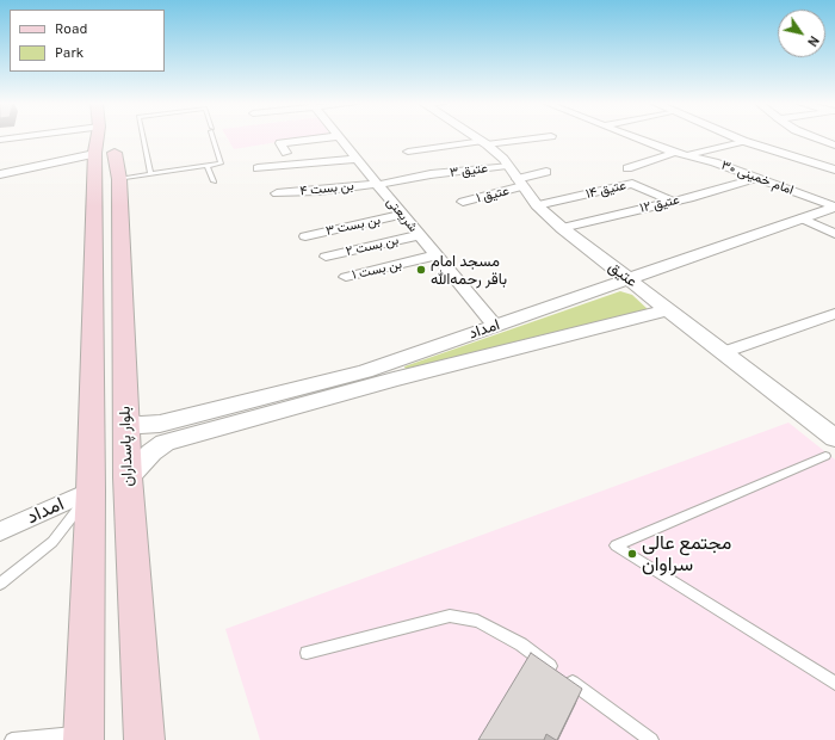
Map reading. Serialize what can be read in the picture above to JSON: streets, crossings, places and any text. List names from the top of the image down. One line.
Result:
{"streets":{"main road":["بلوار پاسداران"],"street":["عتیق ۳","امام خمینی ۳۰","بن بست ۴","عتیق ۱۴","عتیق ۱","عتیق ۱۲","شریعتی","بن بست ۳","بن بست ۲","بن بست ۱","عتیق","امداد"]},"crossings":[["عتیق ۳","بن بست ۴"],["عتیق ۳","شریعتی"],["عتیق ۳","عتیق"],["امام خمینی ۳۰","عتیق ۱۲"],["امام خمینی ۳۰","امداد"],["بن بست ۴","شریعتی"],["عتیق ۱۴","عتیق ۱۲"],["عتیق ۱۴","عتیق"],["عتیق ۱","عتیق"],["عتیق ۱۲","عتیق"],["شریعتی","بن بست ۳"],["شریعتی","بن بست ۲"],["شریعتی","بن بست ۱"],["شریعتی","امداد"],["عتیق","امداد"],["امداد","بلوار پاسداران"]],"places":["مسجد امام باقر رحمه‌الله","مجتمع عالی سراوان"],"legend":["Road","Park"],"north":"bottom right"}
